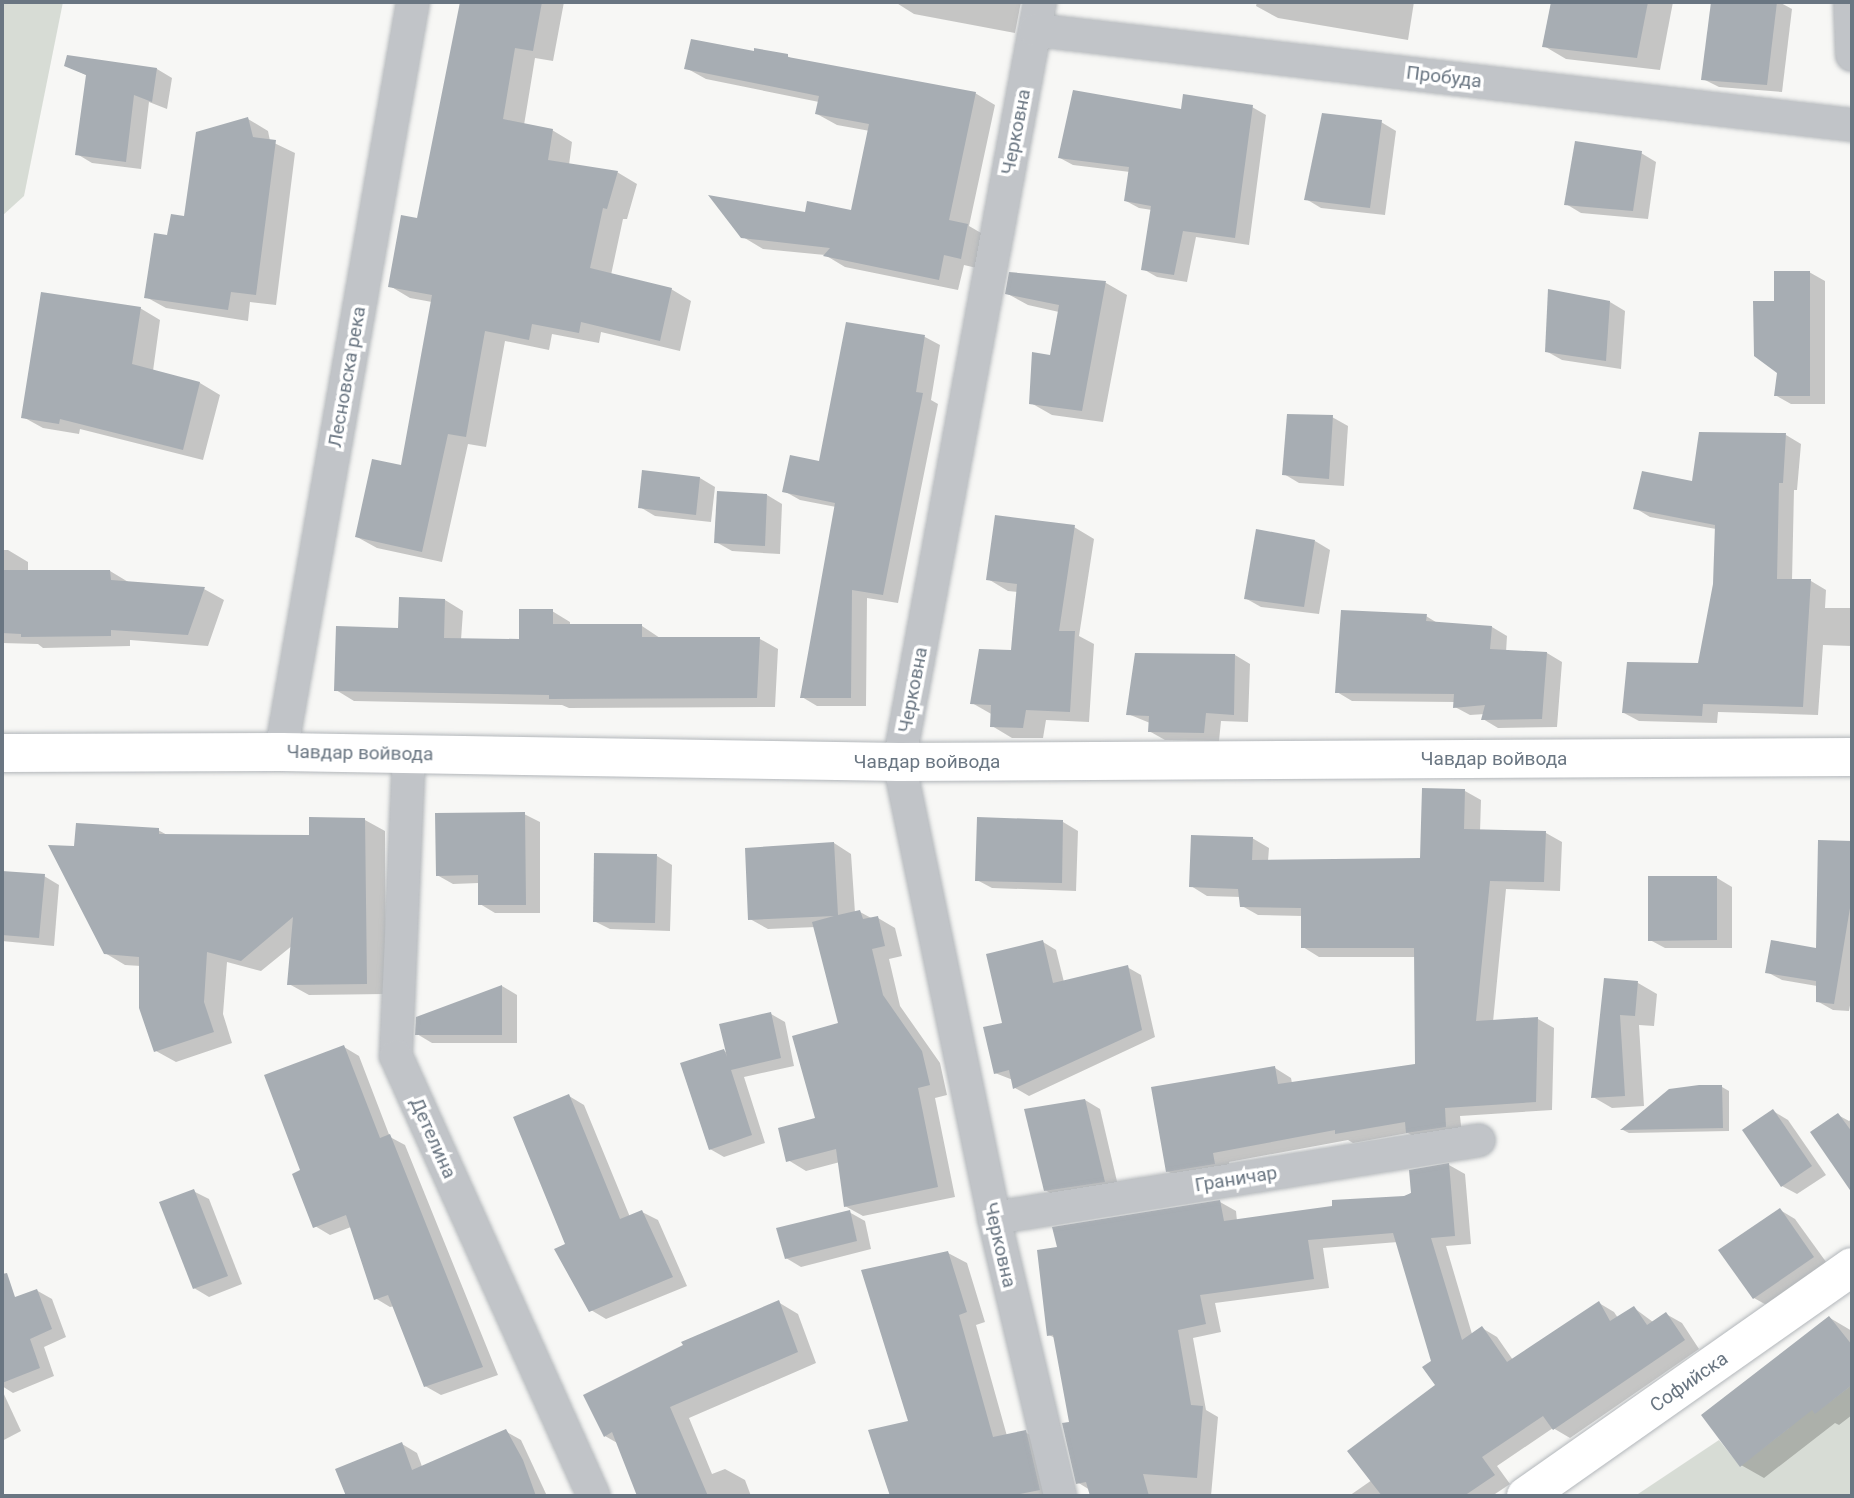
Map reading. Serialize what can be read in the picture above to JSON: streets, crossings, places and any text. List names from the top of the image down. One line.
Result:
{"streets":{"street":["Пробуда","Черковна","Лесновска река","Чавдар войвода","Детелина","Граничар","Софийска"]},"crossings":[["Пробуда","Черковна"],["Черковна","Чавдар войвода"],["Черковна","Граничар"],["Лесновска река","Чавдар войвода"],["Чавдар войвода","Детелина"]]}
